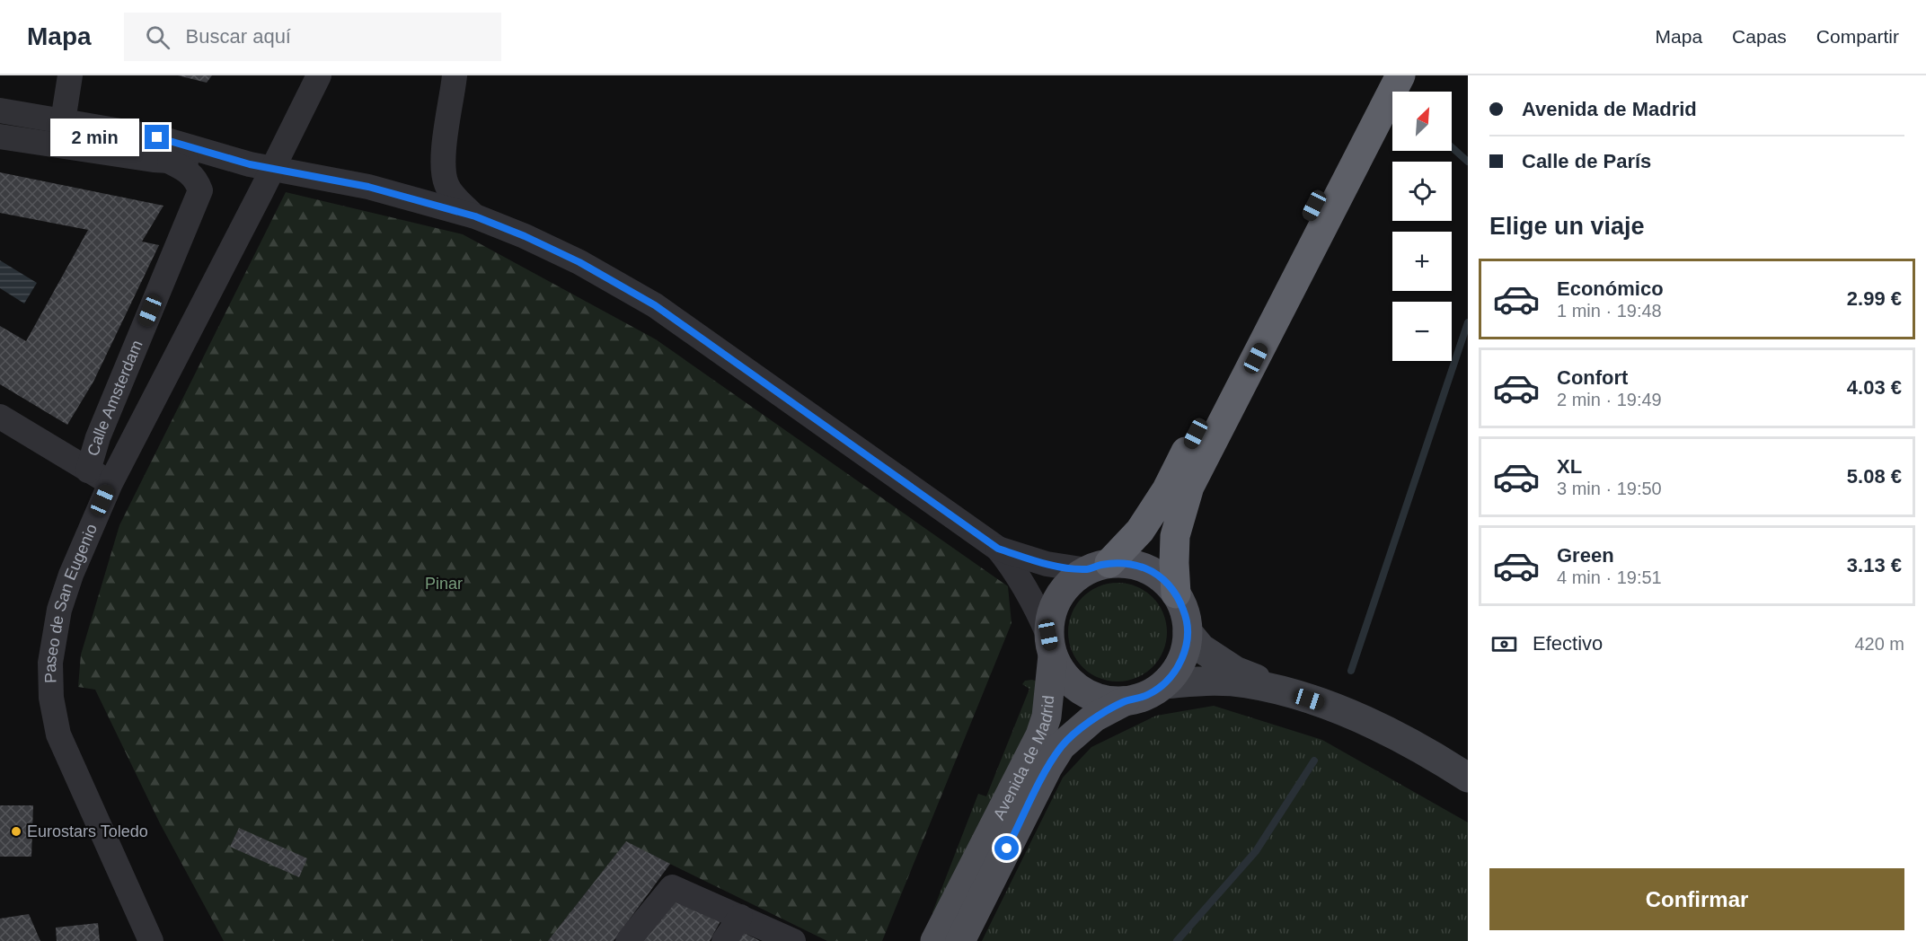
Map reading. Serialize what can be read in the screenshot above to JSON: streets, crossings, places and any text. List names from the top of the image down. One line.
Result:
{"streets":{"main road":["Avenida de Madrid"],"street":["Calle Amsterdam","Paseo de San Eugenio"]},"parks":["Pinar"],"places":["Eurostars Toledo"],"north":"top right","page":{"header":"Mapa","search":"Buscar aquí","nav":["Mapa","Capas","Compartir"],"banner":["Avenida de Madrid","Calle de París"],"map_buttons":["+","−"],"bubble":"2 min","heading":"Elige un viaje","list":[{"name":"Económico","note":"1 min · 19:48","value":"2.99 €"},{"name":"Confort","note":"2 min · 19:49","value":"4.03 €"},{"name":"XL","note":"3 min · 19:50","value":"5.08 €"},{"name":"Green","note":"4 min · 19:51","value":"3.13 €"}],"pay":["Efectivo","420 m"],"buttons":"Confirmar"}}
